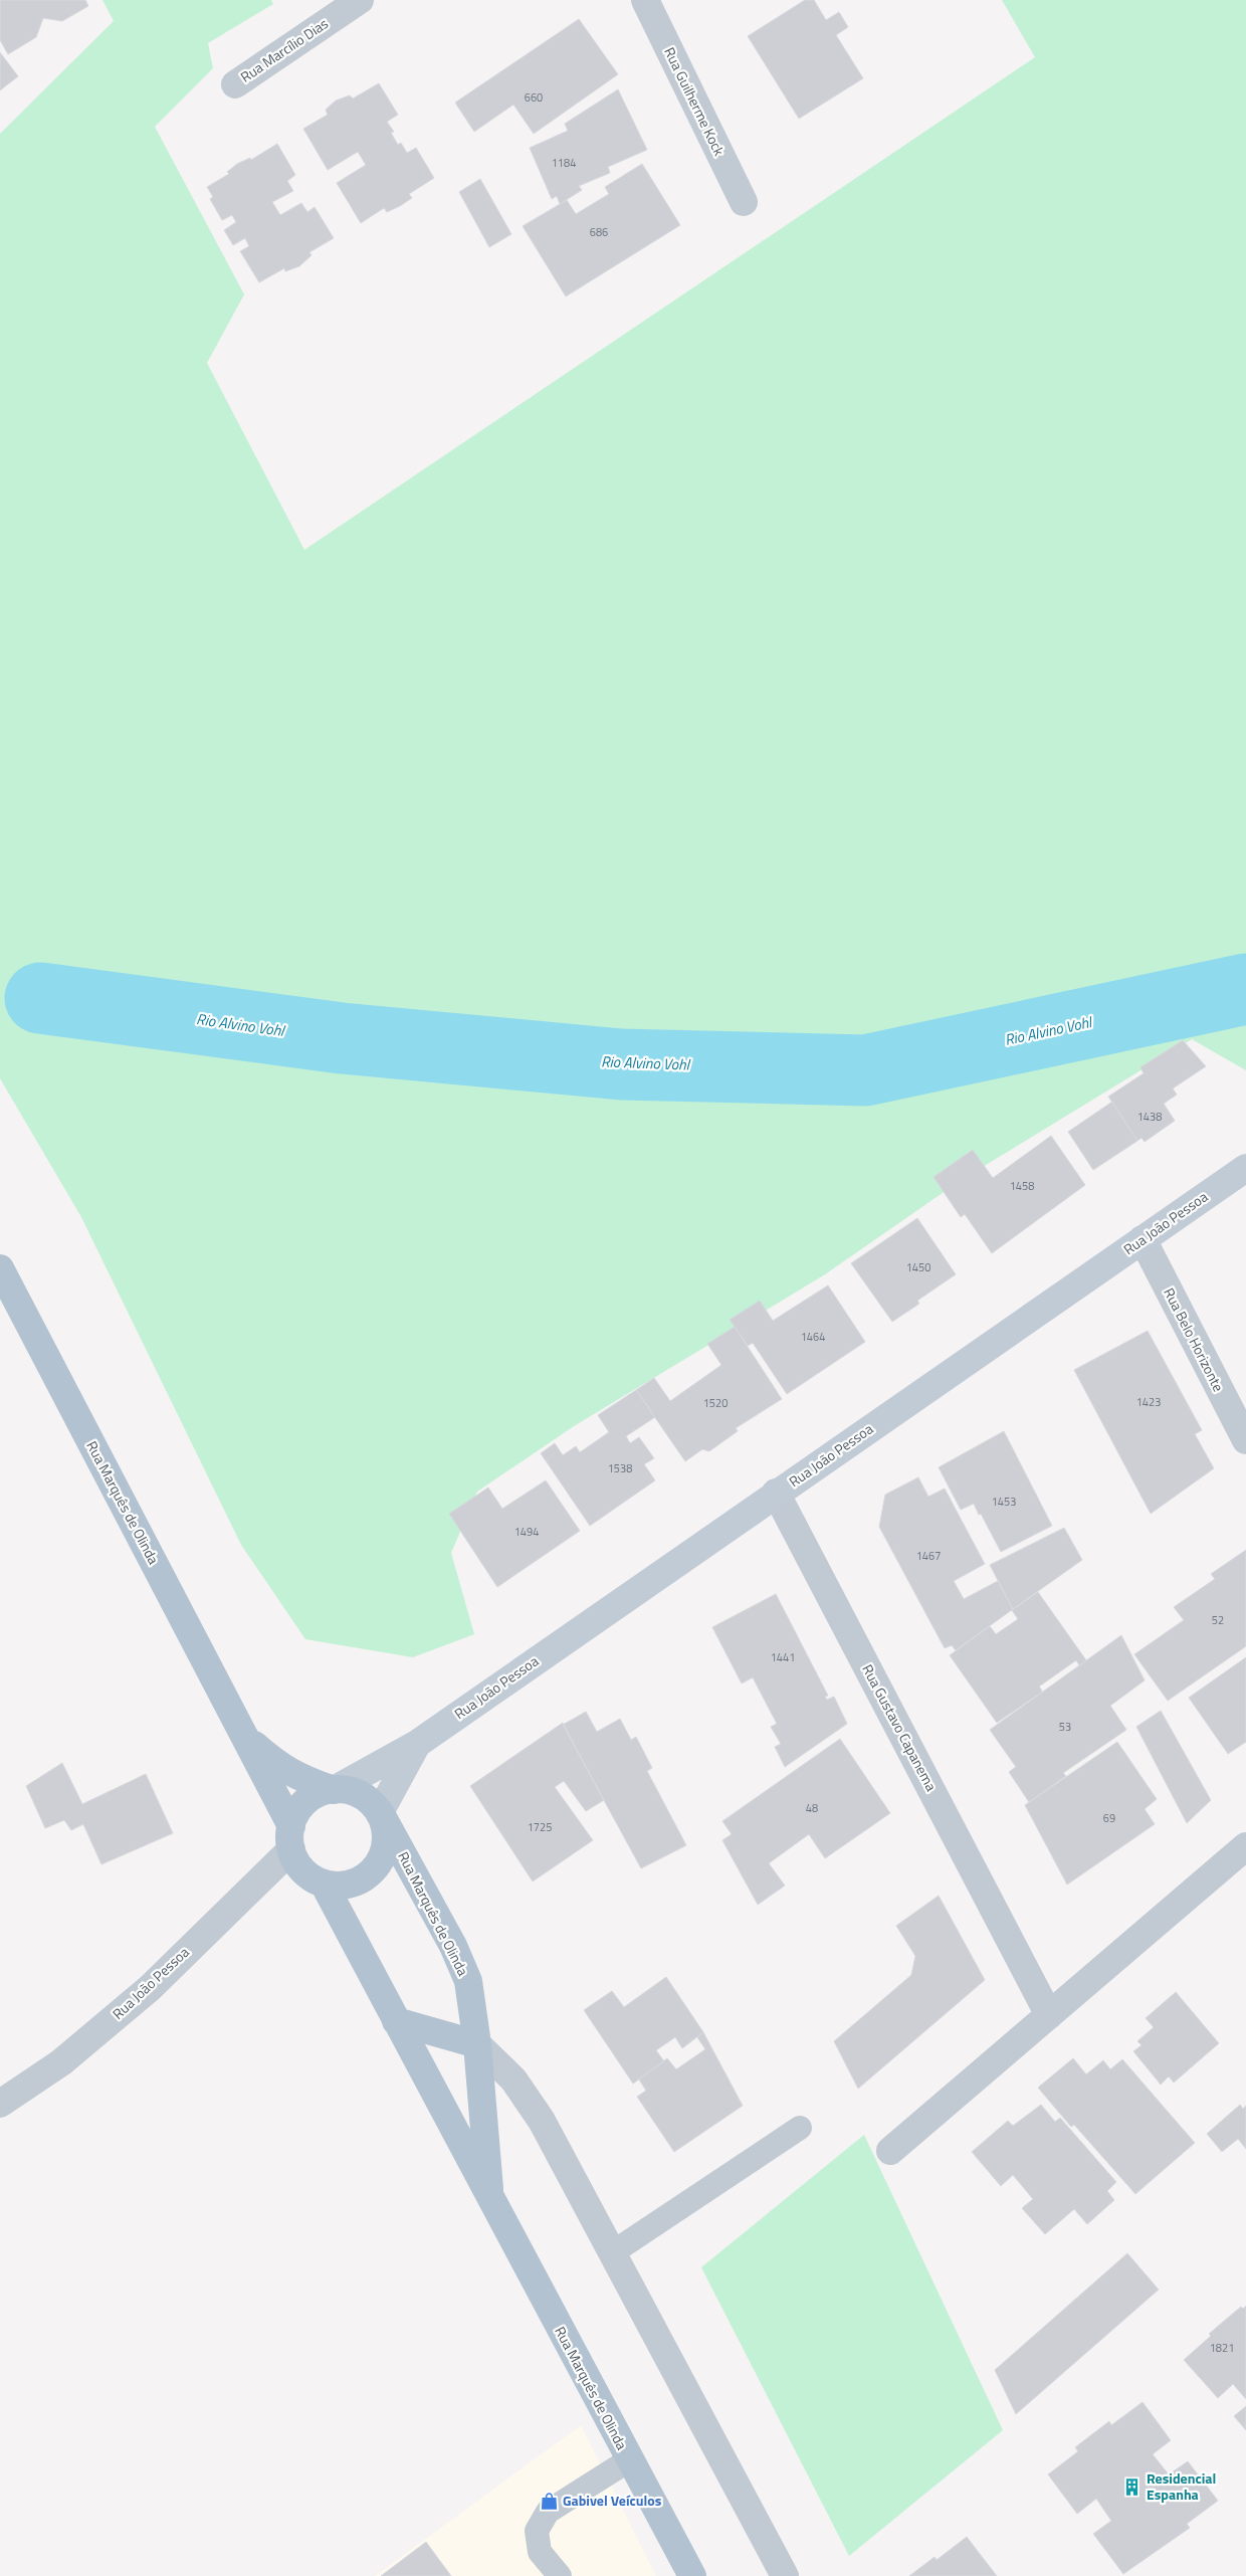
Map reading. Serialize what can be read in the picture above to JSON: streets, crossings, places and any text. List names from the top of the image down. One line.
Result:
{"streets":{"main road":["Rua Marquês de Olinda"],"street":["Rua Marcílio Dias","Rua Guilherme Kock","Rua João Pessoa","Rua Belo Horizonte","Rua Gustavo Capanema"]},"crossings":[["Rua João Pessoa","Rua Belo Horizonte"],["Rua João Pessoa","Rua Marquês de Olinda"],["Rua João Pessoa","Rua Gustavo Capanema"]],"water":["Rio Alvino Vohl"],"places":{"building":["Residencial Espanha"],"shop":["Gabivel Veículos"]},"house_numbers":["660","1184","686","1438","1458","1450","1464","1423","1520","1538","1453","1494","1467","52","1441","53","48","69","1725","1821"]}
